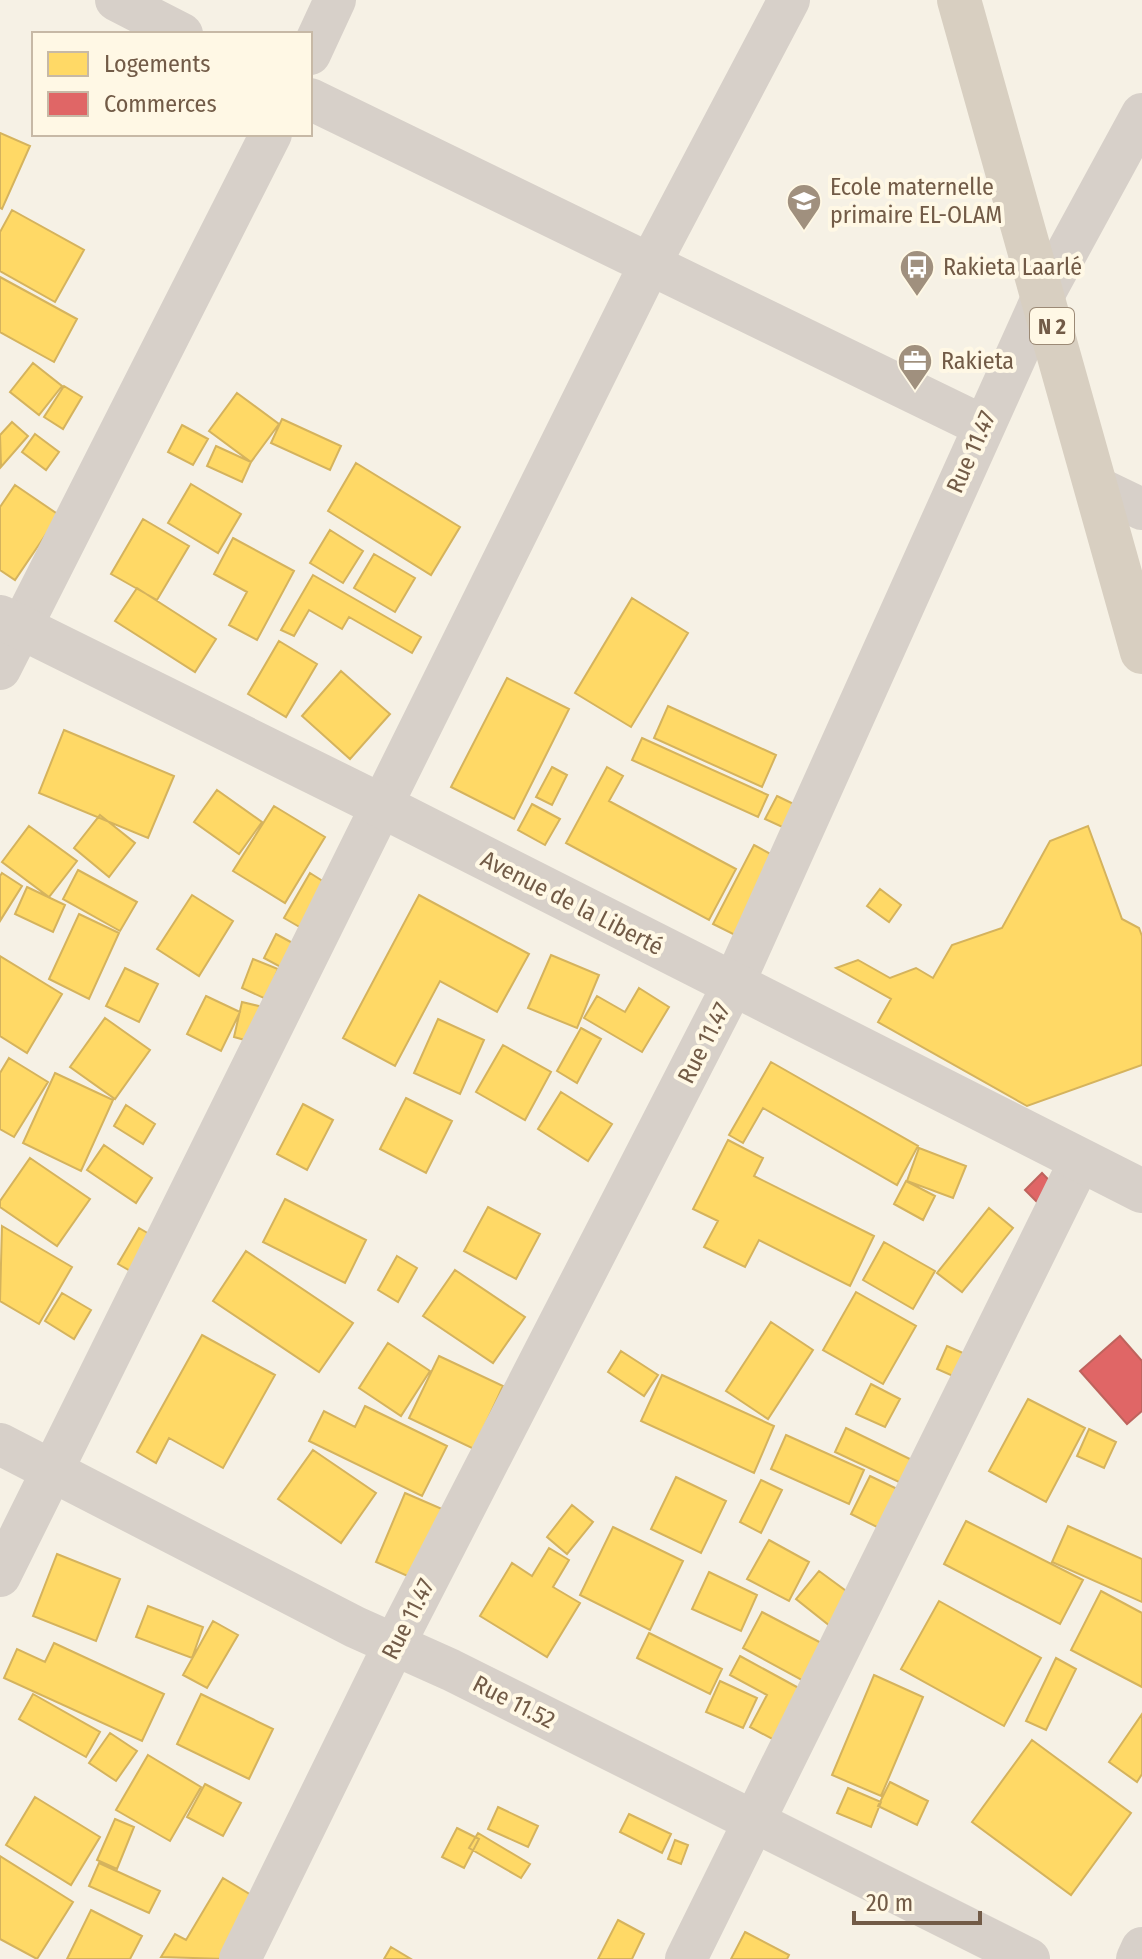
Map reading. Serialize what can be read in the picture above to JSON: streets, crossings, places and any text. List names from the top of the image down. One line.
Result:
{"streets":{"main road":["N 2","Avenue de la Liberté"],"street":["Rue 11.47","Rue 11.52"]},"crossings":[["N 2","Rue 11.47"],["Rue 11.47","Avenue de la Liberté"],["Rue 11.47","Rue 11.52"]],"places":{"school or university":["Ecole maternelle primaire EL-OLAM"],"bus stop":["Rakieta Laarlé"],"office":["Rakieta"]},"legend":["Logements","Commerces"],"scale_bar":"20 m"}
